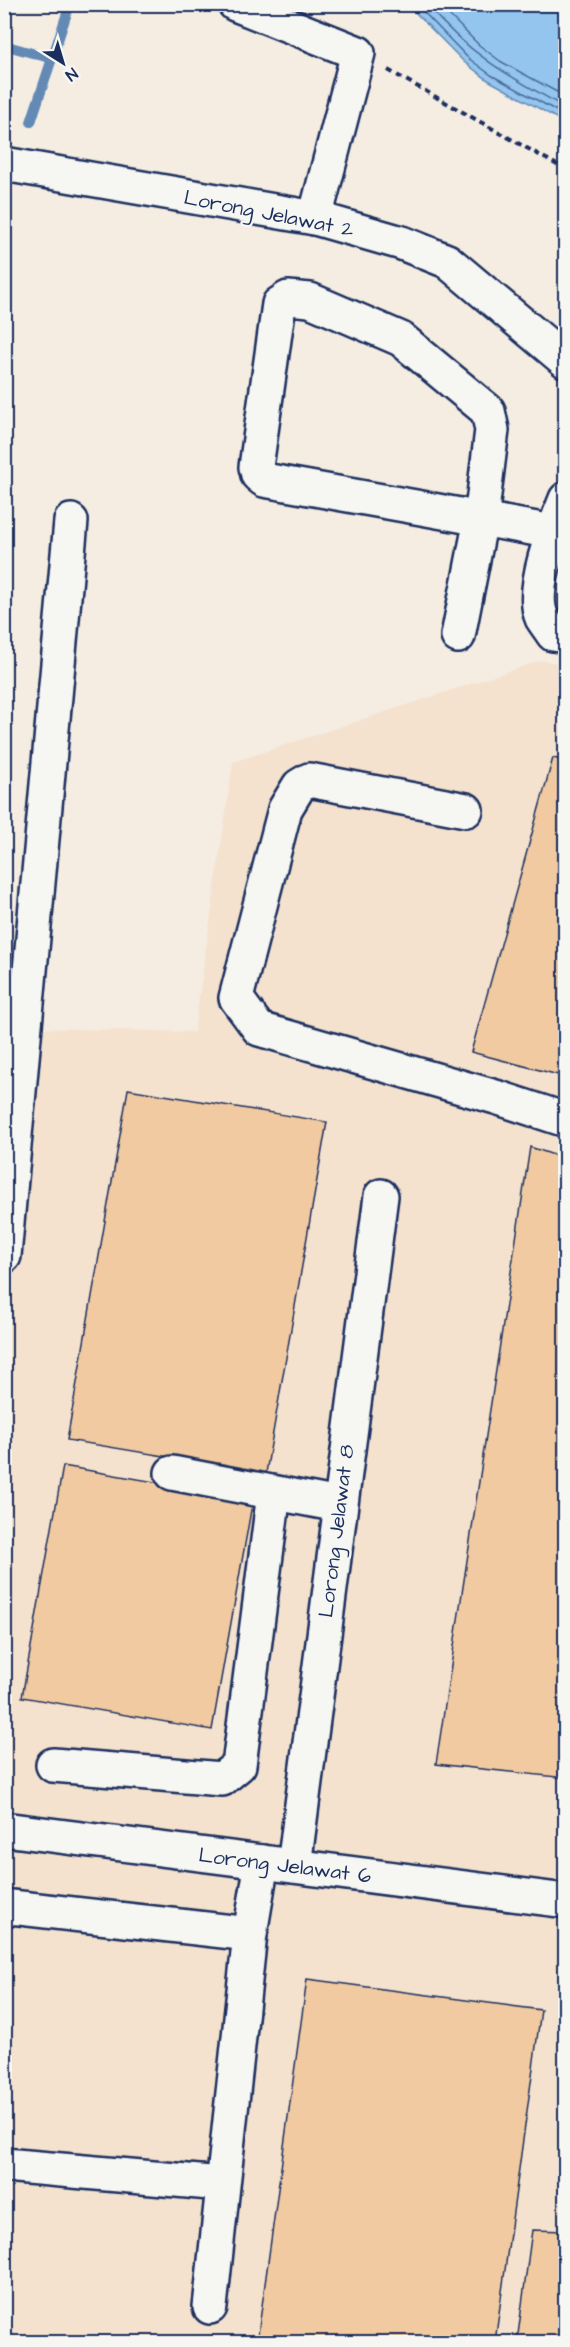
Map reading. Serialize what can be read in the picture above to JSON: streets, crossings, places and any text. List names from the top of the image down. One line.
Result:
{"streets":{"street":["Lorong Jelawat 2","Lorong Jelawat 8","Lorong Jelawat 6"]},"crossings":[["Lorong Jelawat 8","Lorong Jelawat 6"]],"north":"bottom right"}
